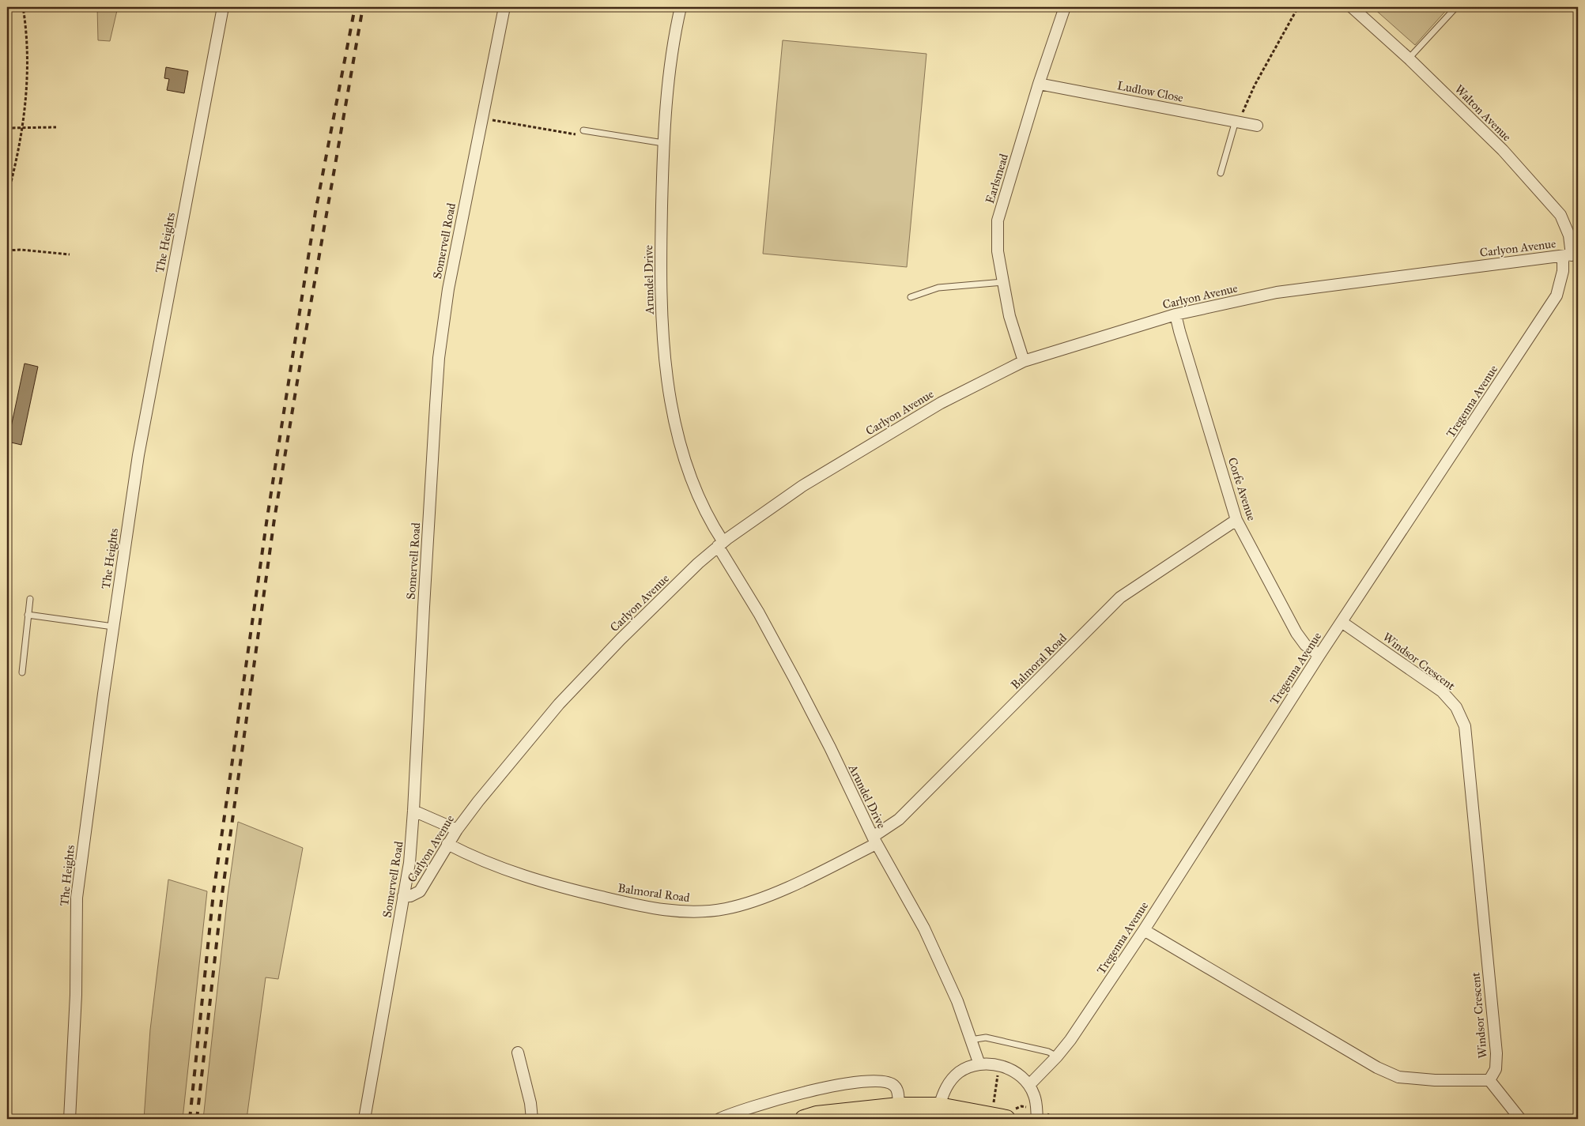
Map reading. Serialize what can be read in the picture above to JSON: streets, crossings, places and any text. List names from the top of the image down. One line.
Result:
{"streets":{"street":["Ludlow Close","Walton Avenue","Earlsmead","Somervell Road","The Heights","Carlyon Avenue","Arundel Drive","Tregenna Avenue","Corfe Avenue","Balmoral Road","Windsor Crescent"]},"crossings":[["Ludlow Close","Earlsmead"],["Walton Avenue","Carlyon Avenue"],["Walton Avenue","Tregenna Avenue"],["Earlsmead","Carlyon Avenue"],["Somervell Road","Carlyon Avenue"],["Carlyon Avenue","Arundel Drive"],["Carlyon Avenue","Tregenna Avenue"],["Carlyon Avenue","Corfe Avenue"],["Carlyon Avenue","Balmoral Road"],["Arundel Drive","Balmoral Road"],["Tregenna Avenue","Corfe Avenue"],["Tregenna Avenue","Windsor Crescent"],["Corfe Avenue","Balmoral Road"]]}
